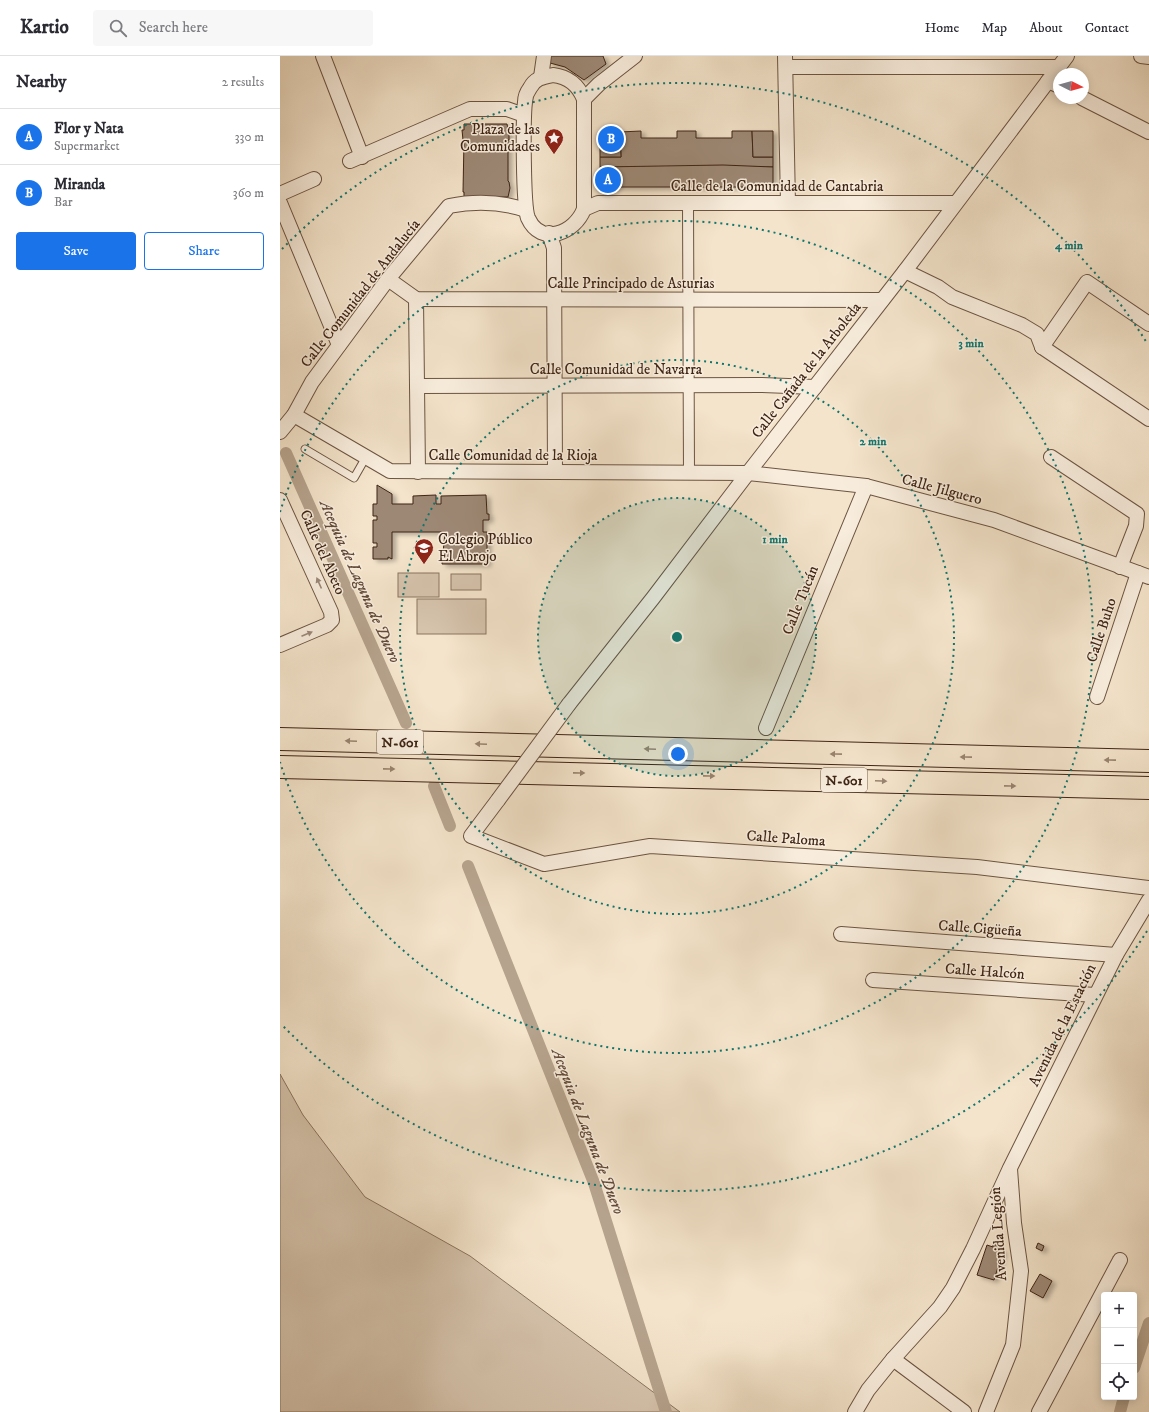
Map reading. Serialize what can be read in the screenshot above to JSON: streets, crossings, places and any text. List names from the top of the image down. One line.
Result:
{"streets":{"highway":["N-601"],"street":["Calle de la Comunidad de Cantabria","Calle Principado de Asturias","Calle Comunidad de Andalucía","Calle Comunidad de Navarra","Calle Cañada de la Arboleda","Calle Comunidad de la Rioja","Calle Jilguero","Calle del Abeto","Calle Tucán","Calle Buho","Calle Paloma","Calle Cigüeña","Calle Halcón","Avenida de la Estación","Avenida Legión"]},"crossings":[["Calle de la Comunidad de Cantabria","Calle Cañada de la Arboleda"],["Calle Principado de Asturias","Calle Cañada de la Arboleda"],["Calle Comunidad de Andalucía","Calle Comunidad de la Rioja"],["Calle Comunidad de Navarra","Calle Cañada de la Arboleda"],["Calle Cañada de la Arboleda","Calle Comunidad de la Rioja"],["Calle Cañada de la Arboleda","Calle Jilguero"],["Calle Cañada de la Arboleda","Calle Paloma"],["Calle Comunidad de la Rioja","Calle Jilguero"],["Calle Jilguero","Calle Tucán"],["Calle Jilguero","Calle Buho"],["Calle Cigüeña","Avenida de la Estación"],["Calle Halcón","Avenida de la Estación"],["Avenida de la Estación","Avenida Legión"]],"water":["Acequia de Laguna de Duero"],"places":{"place":["Plaza de las Comunidades"],"school or university":["Colegio Público El Abrojo"]},"north":"right","page":{"header":"Kartio","search":"Search here","nav":["Home","Map","About","Contact"],"heading":["Nearby","2 results"],"list":[{"mark":"A","name":"Flor y Nata","note":"Supermarket","value":"330 m"},{"mark":"B","name":"Miranda","note":"Bar","value":"360 m"}],"pins":["B","A"],"buttons":["Save","Share"],"map_buttons":["+","−"]},"rings":["4 min","3 min","2 min","1 min"]}
